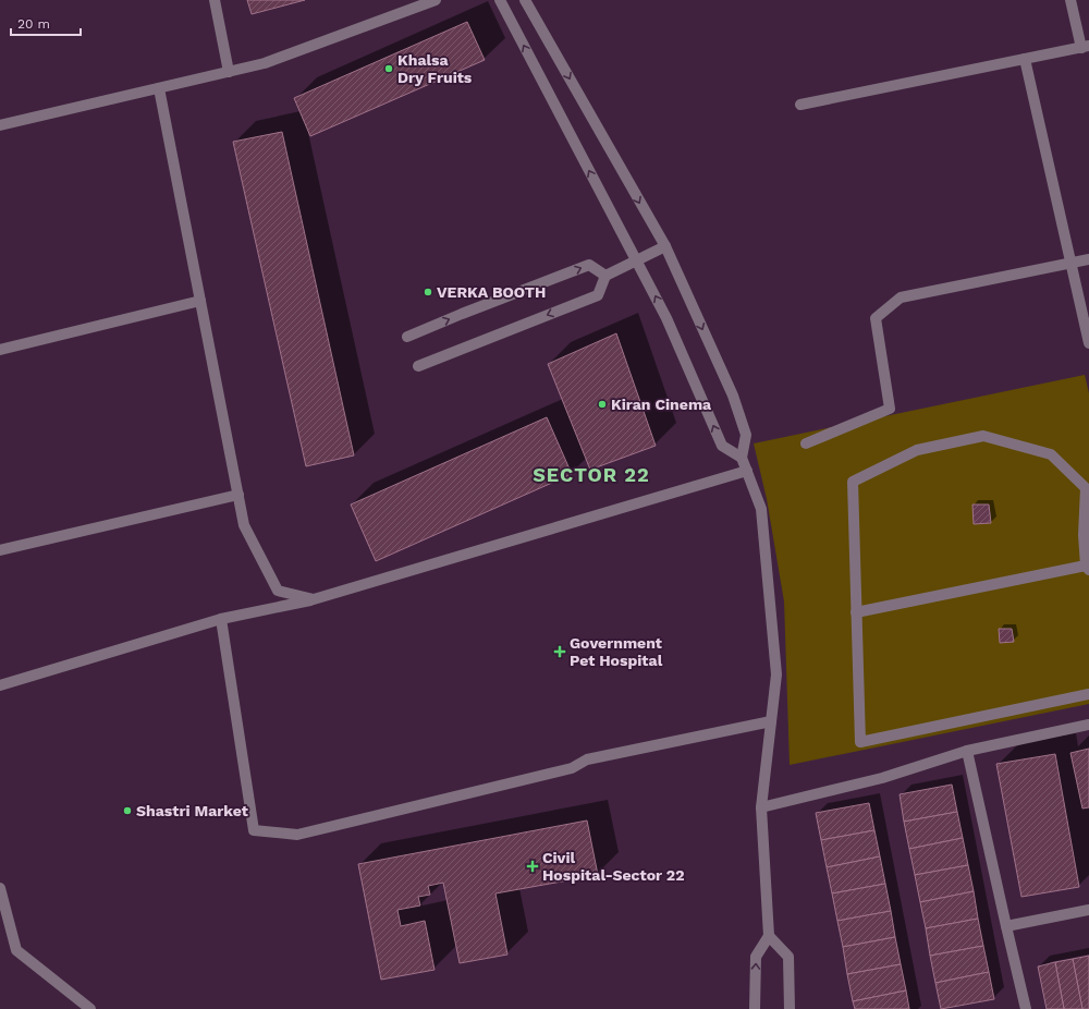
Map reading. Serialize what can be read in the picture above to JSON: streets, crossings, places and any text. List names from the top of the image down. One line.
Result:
{"districts":["SECTOR 22"],"places":{"other":["Khalsa Dry Fruits","VERKA BOOTH","Kiran Cinema","Shastri Market"],"health":["Government Pet Hospital","Civil Hospital-Sector 22"]},"scale_bar":"20 m"}
